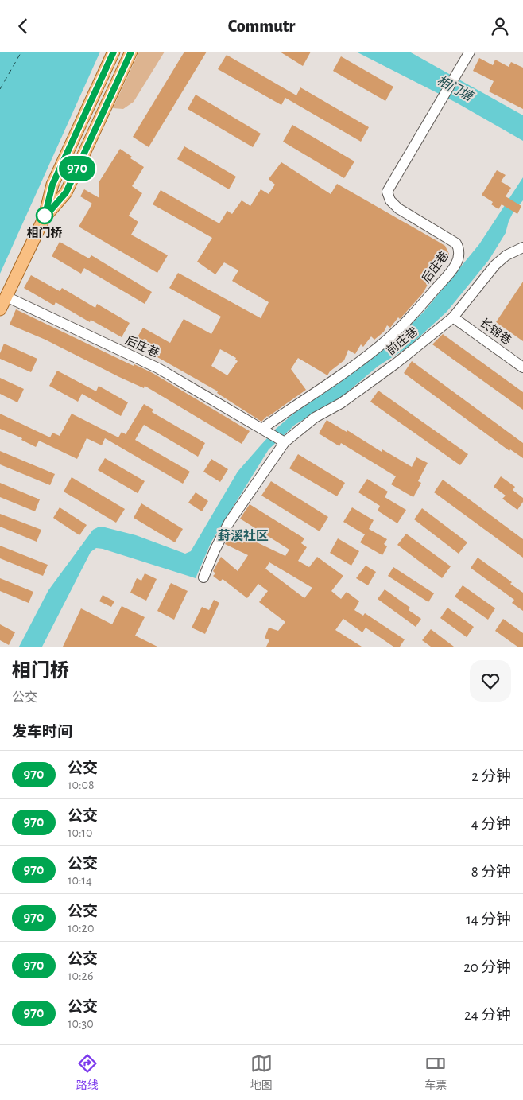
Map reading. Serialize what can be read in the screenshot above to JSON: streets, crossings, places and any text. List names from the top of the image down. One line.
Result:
{"streets":{"street":["后庄巷","长锦巷","前庄巷"]},"crossings":[["后庄巷","前庄巷"],["长锦巷","前庄巷"]],"districts":["葑溪社区"],"water":["相门塘"],"places":["相门桥"],"lines":["bus line 970"],"page":{"header":"Commutr","on_map":"970","heading":[["相门桥","公交"],"发车时间"],"list":[{"mark":"970","name":"公交","note":"10:08","value":"2 分钟"},{"mark":"970","name":"公交","note":"10:10","value":"4 分钟"},{"mark":"970","name":"公交","note":"10:14","value":"8 分钟"},{"mark":"970","name":"公交","note":"10:20","value":"14 分钟"},{"mark":"970","name":"公交","note":"10:26","value":"20 分钟"},{"mark":"970","name":"公交","note":"10:30","value":"24 分钟"}],"tabs":["路线","地图","车票"]}}
